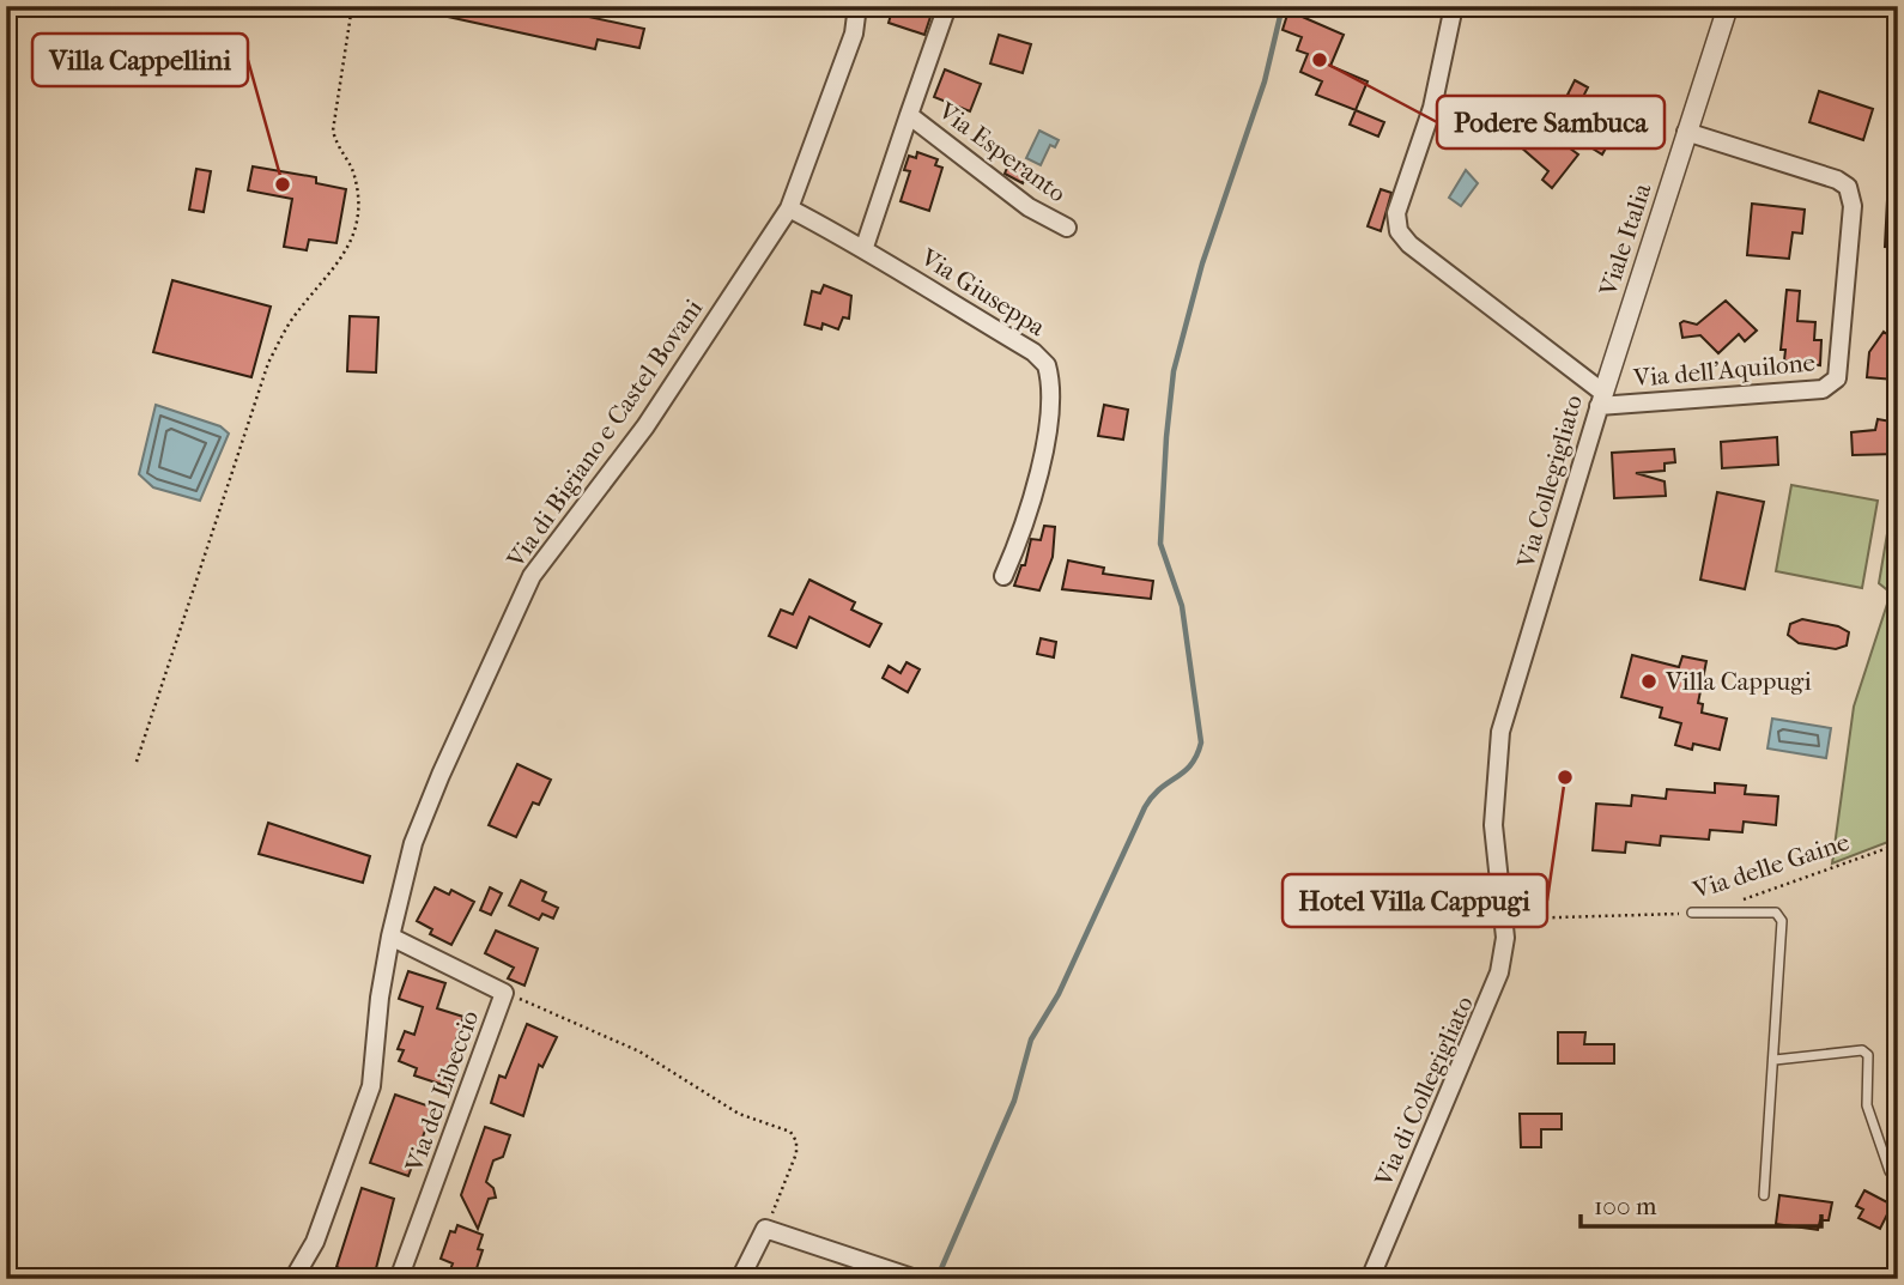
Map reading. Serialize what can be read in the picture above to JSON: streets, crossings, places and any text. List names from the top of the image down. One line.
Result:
{"streets":{"street":["Via Esperanto","Viale Italia","Via Giuseppa","Via dell'Aquilone","Via di Bigiano e Castel Bovani","Via Collegigliato","Via del Libeccio","Via di Collegigliato"],"path":["Via delle Gaine"]},"crossings":[["Via Esperanto","Via Giuseppa"],["Viale Italia","Via dell'Aquilone"],["Viale Italia","Via Collegigliato"],["Via Giuseppa","Via di Bigiano e Castel Bovani"],["Via dell'Aquilone","Via Collegigliato"],["Via di Bigiano e Castel Bovani","Via del Libeccio"],["Via Collegigliato","Via delle Gaine"],["Via Collegigliato","Via di Collegigliato"],["Via delle Gaine","Via di Collegigliato"]],"places":["Podere Sambuca","Villa Cappellini","Villa Cappugi","Hotel Villa Cappugi"],"scale_bar":"100 m"}
